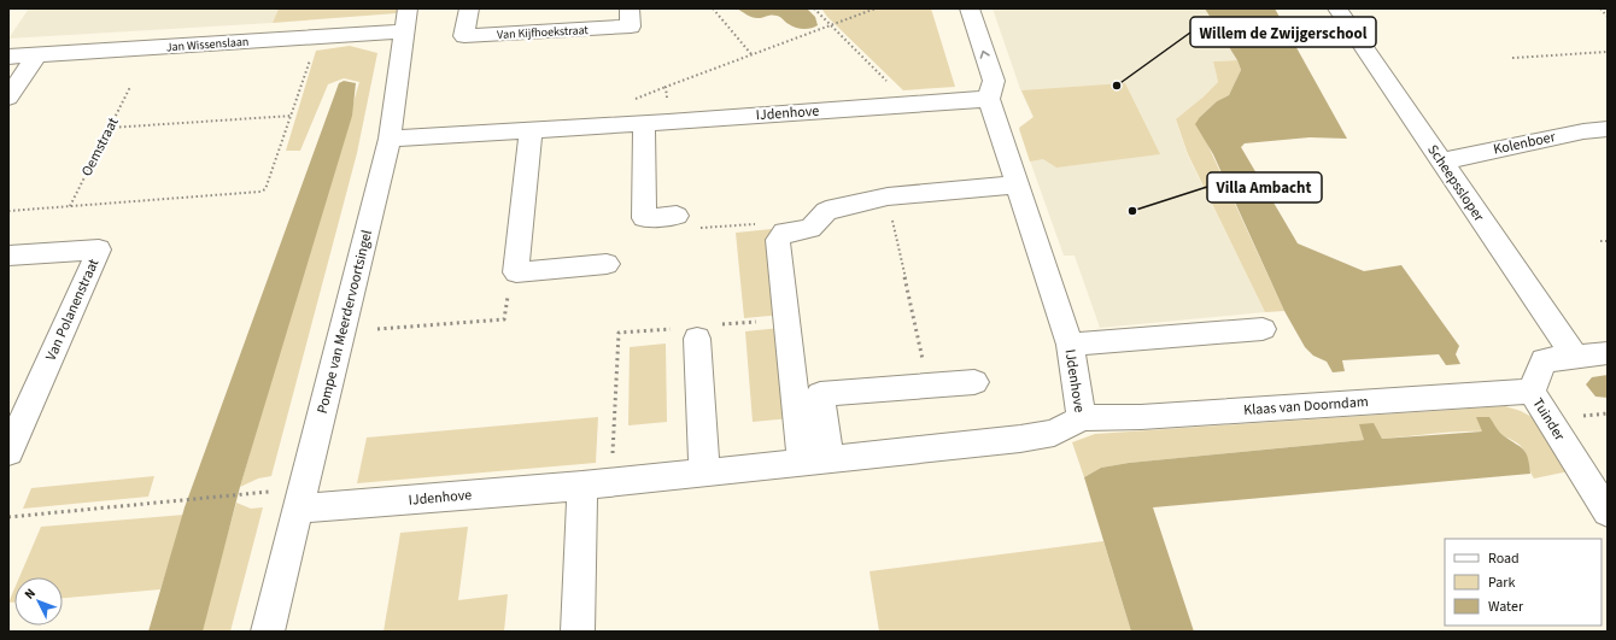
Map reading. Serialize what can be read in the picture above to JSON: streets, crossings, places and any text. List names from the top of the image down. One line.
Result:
{"streets":{"street":["Van Kijfhoekstraat","Jan Wissenslaan","IJdenhove","Kolenboer","Scheepssloper","Van Polanenstraat","Pompe van Meerdervoortsingel","Klaas van Doorndam","Tuinder"],"path":["Oemstraat"]},"crossings":[["Jan Wissenslaan","Pompe van Meerdervoortsingel"],["IJdenhove","Pompe van Meerdervoortsingel"],["IJdenhove","Klaas van Doorndam"],["Kolenboer","Scheepssloper"],["Scheepssloper","Tuinder"],["Klaas van Doorndam","Tuinder"]],"places":["Willem de Zwijgerschool","Villa Ambacht"],"legend":["Road","Park","Water"],"north":"top left"}
